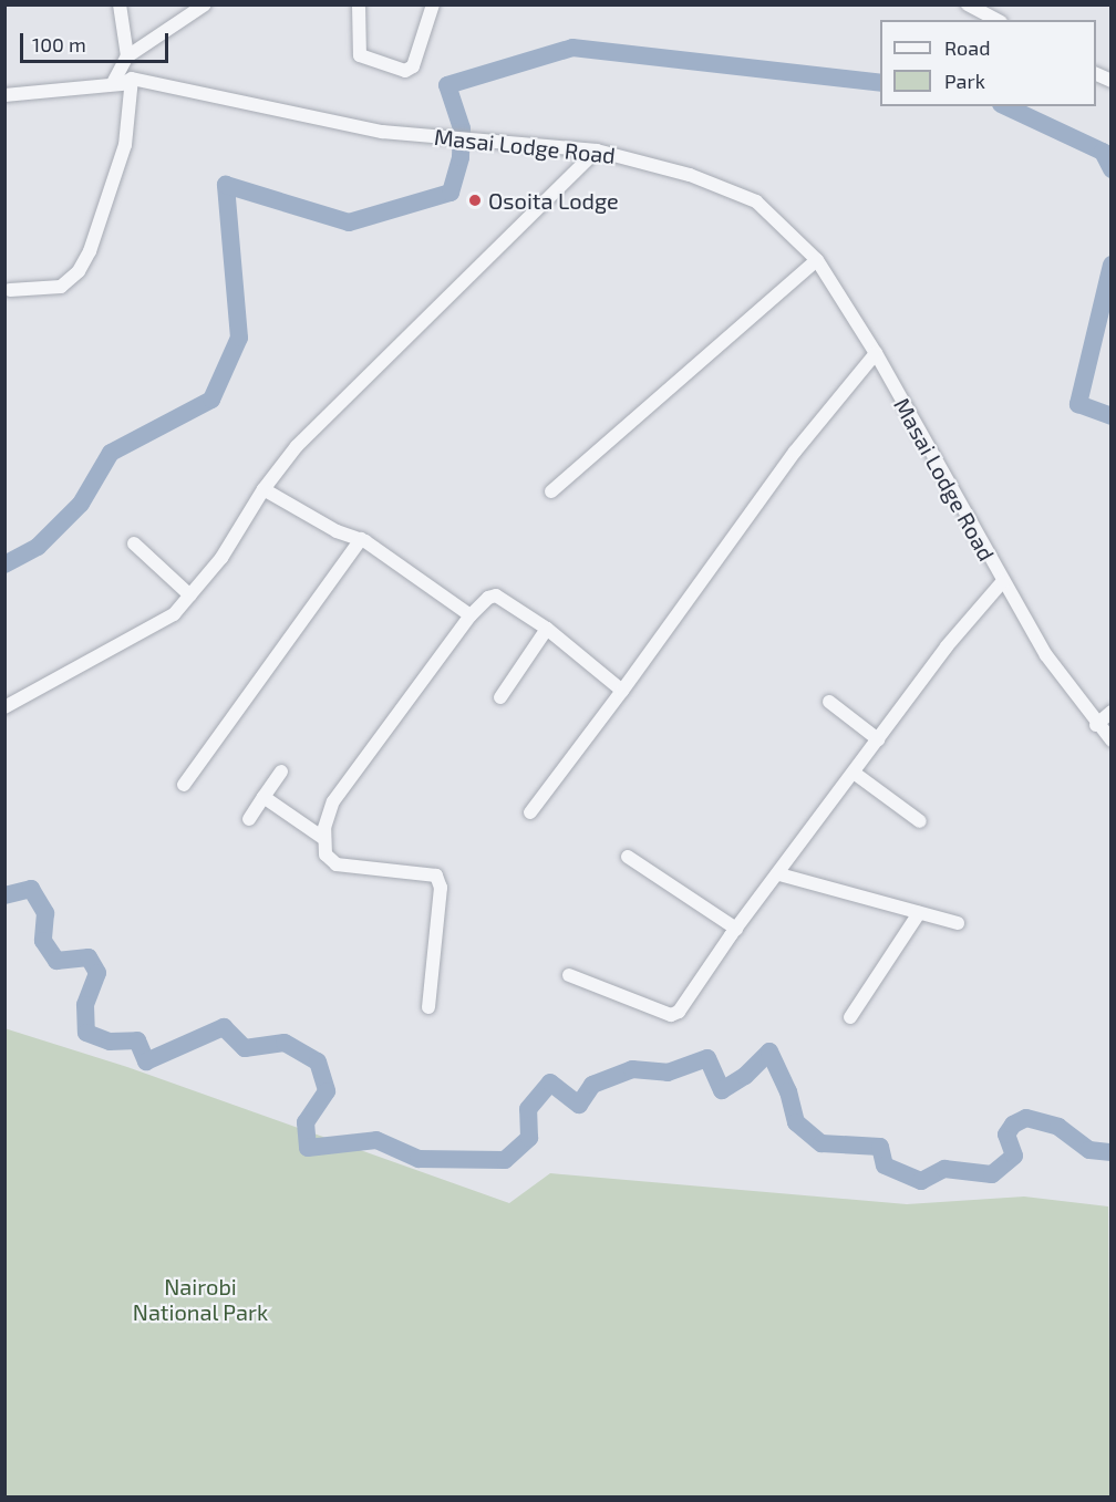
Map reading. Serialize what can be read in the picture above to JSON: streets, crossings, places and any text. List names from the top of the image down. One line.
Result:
{"streets":{"street":["Masai Lodge Road"]},"parks":["Nairobi National Park"],"places":["Osoita Lodge"],"legend":["Road","Park"],"scale_bar":"100 m"}
